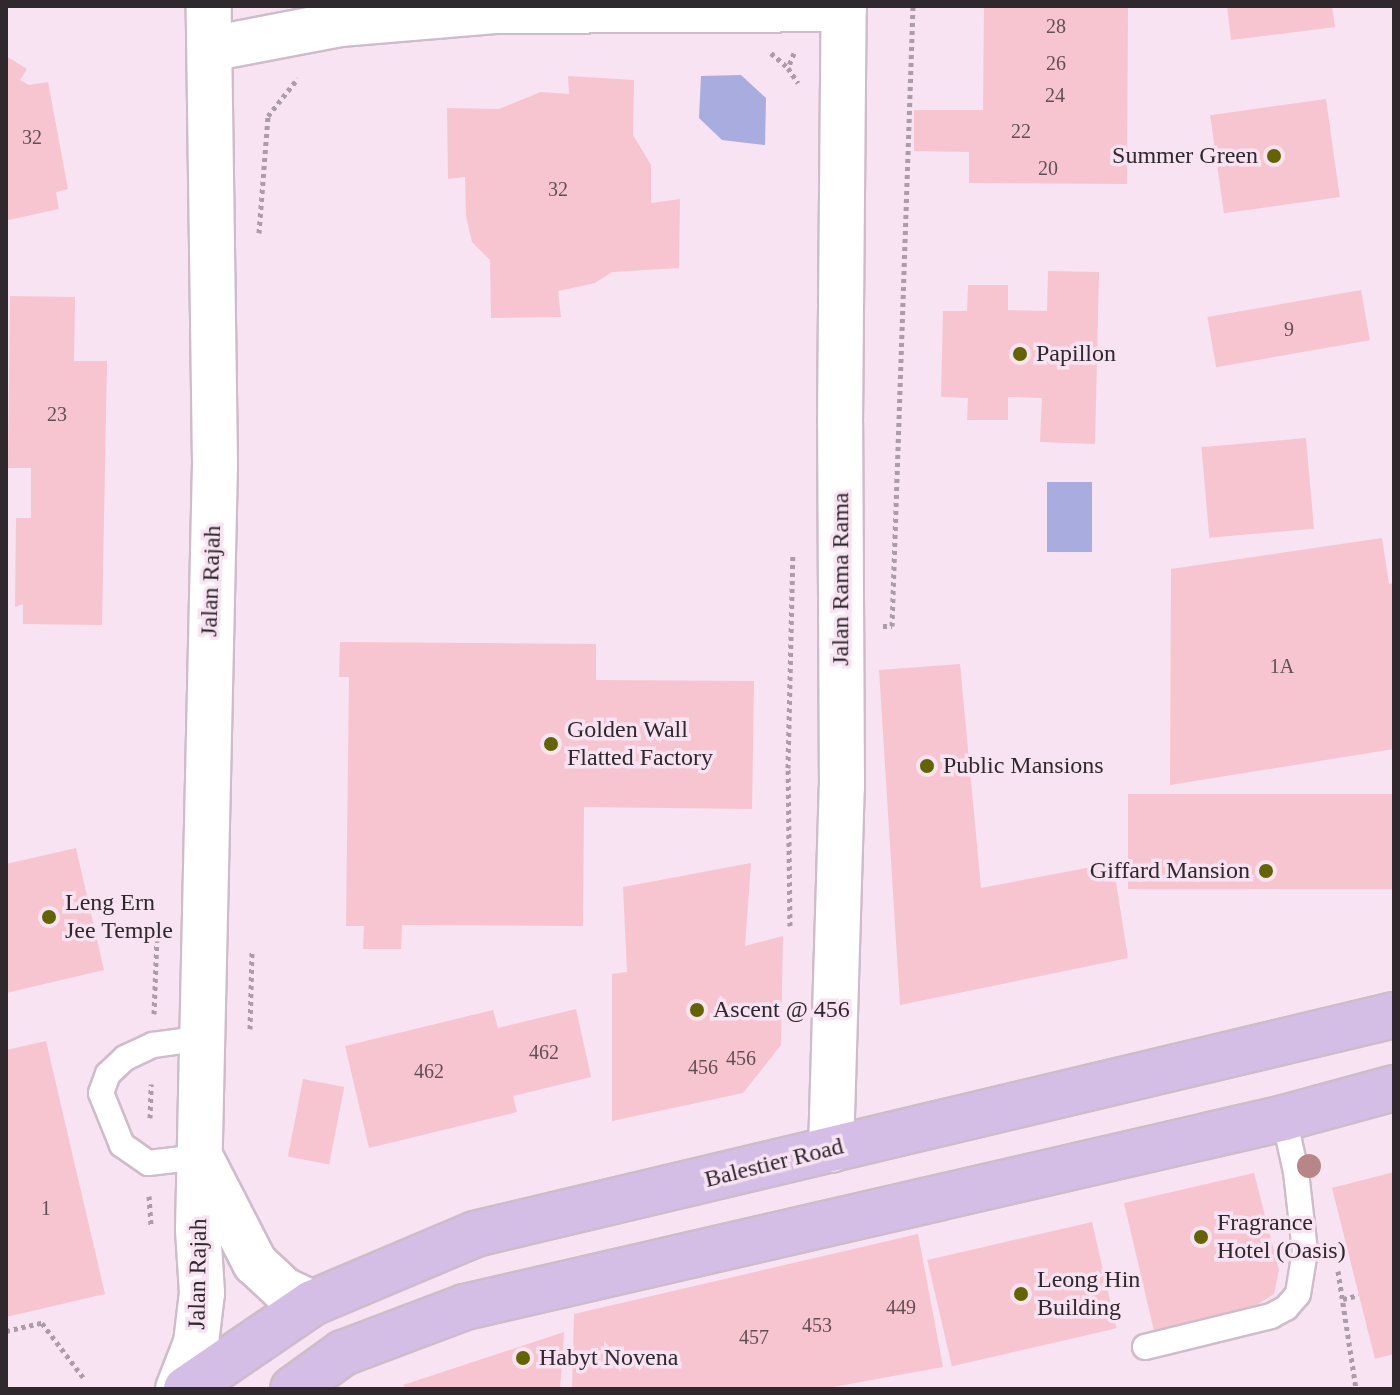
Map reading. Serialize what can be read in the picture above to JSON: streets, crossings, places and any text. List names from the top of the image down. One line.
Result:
{"streets":{"main road":["Balestier Road"],"street":["Jalan Rama Rama","Jalan Rajah"]},"crossings":[["Jalan Rama Rama","Jalan Rajah"],["Jalan Rama Rama","Balestier Road"],["Jalan Rajah","Balestier Road"]],"places":["Summer Green","Papillon","Golden Wall Flatted Factory","Public Mansions","Giffard Mansion","Leng Ern Jee Temple","Ascent @ 456","Fragrance Hotel (Oasis)","Leong Hin Building","Habyt Novena"],"house_numbers":["28","26","24","22","32","20","32","9","23","1A","462","456","456","462","1","449","453","457"]}
